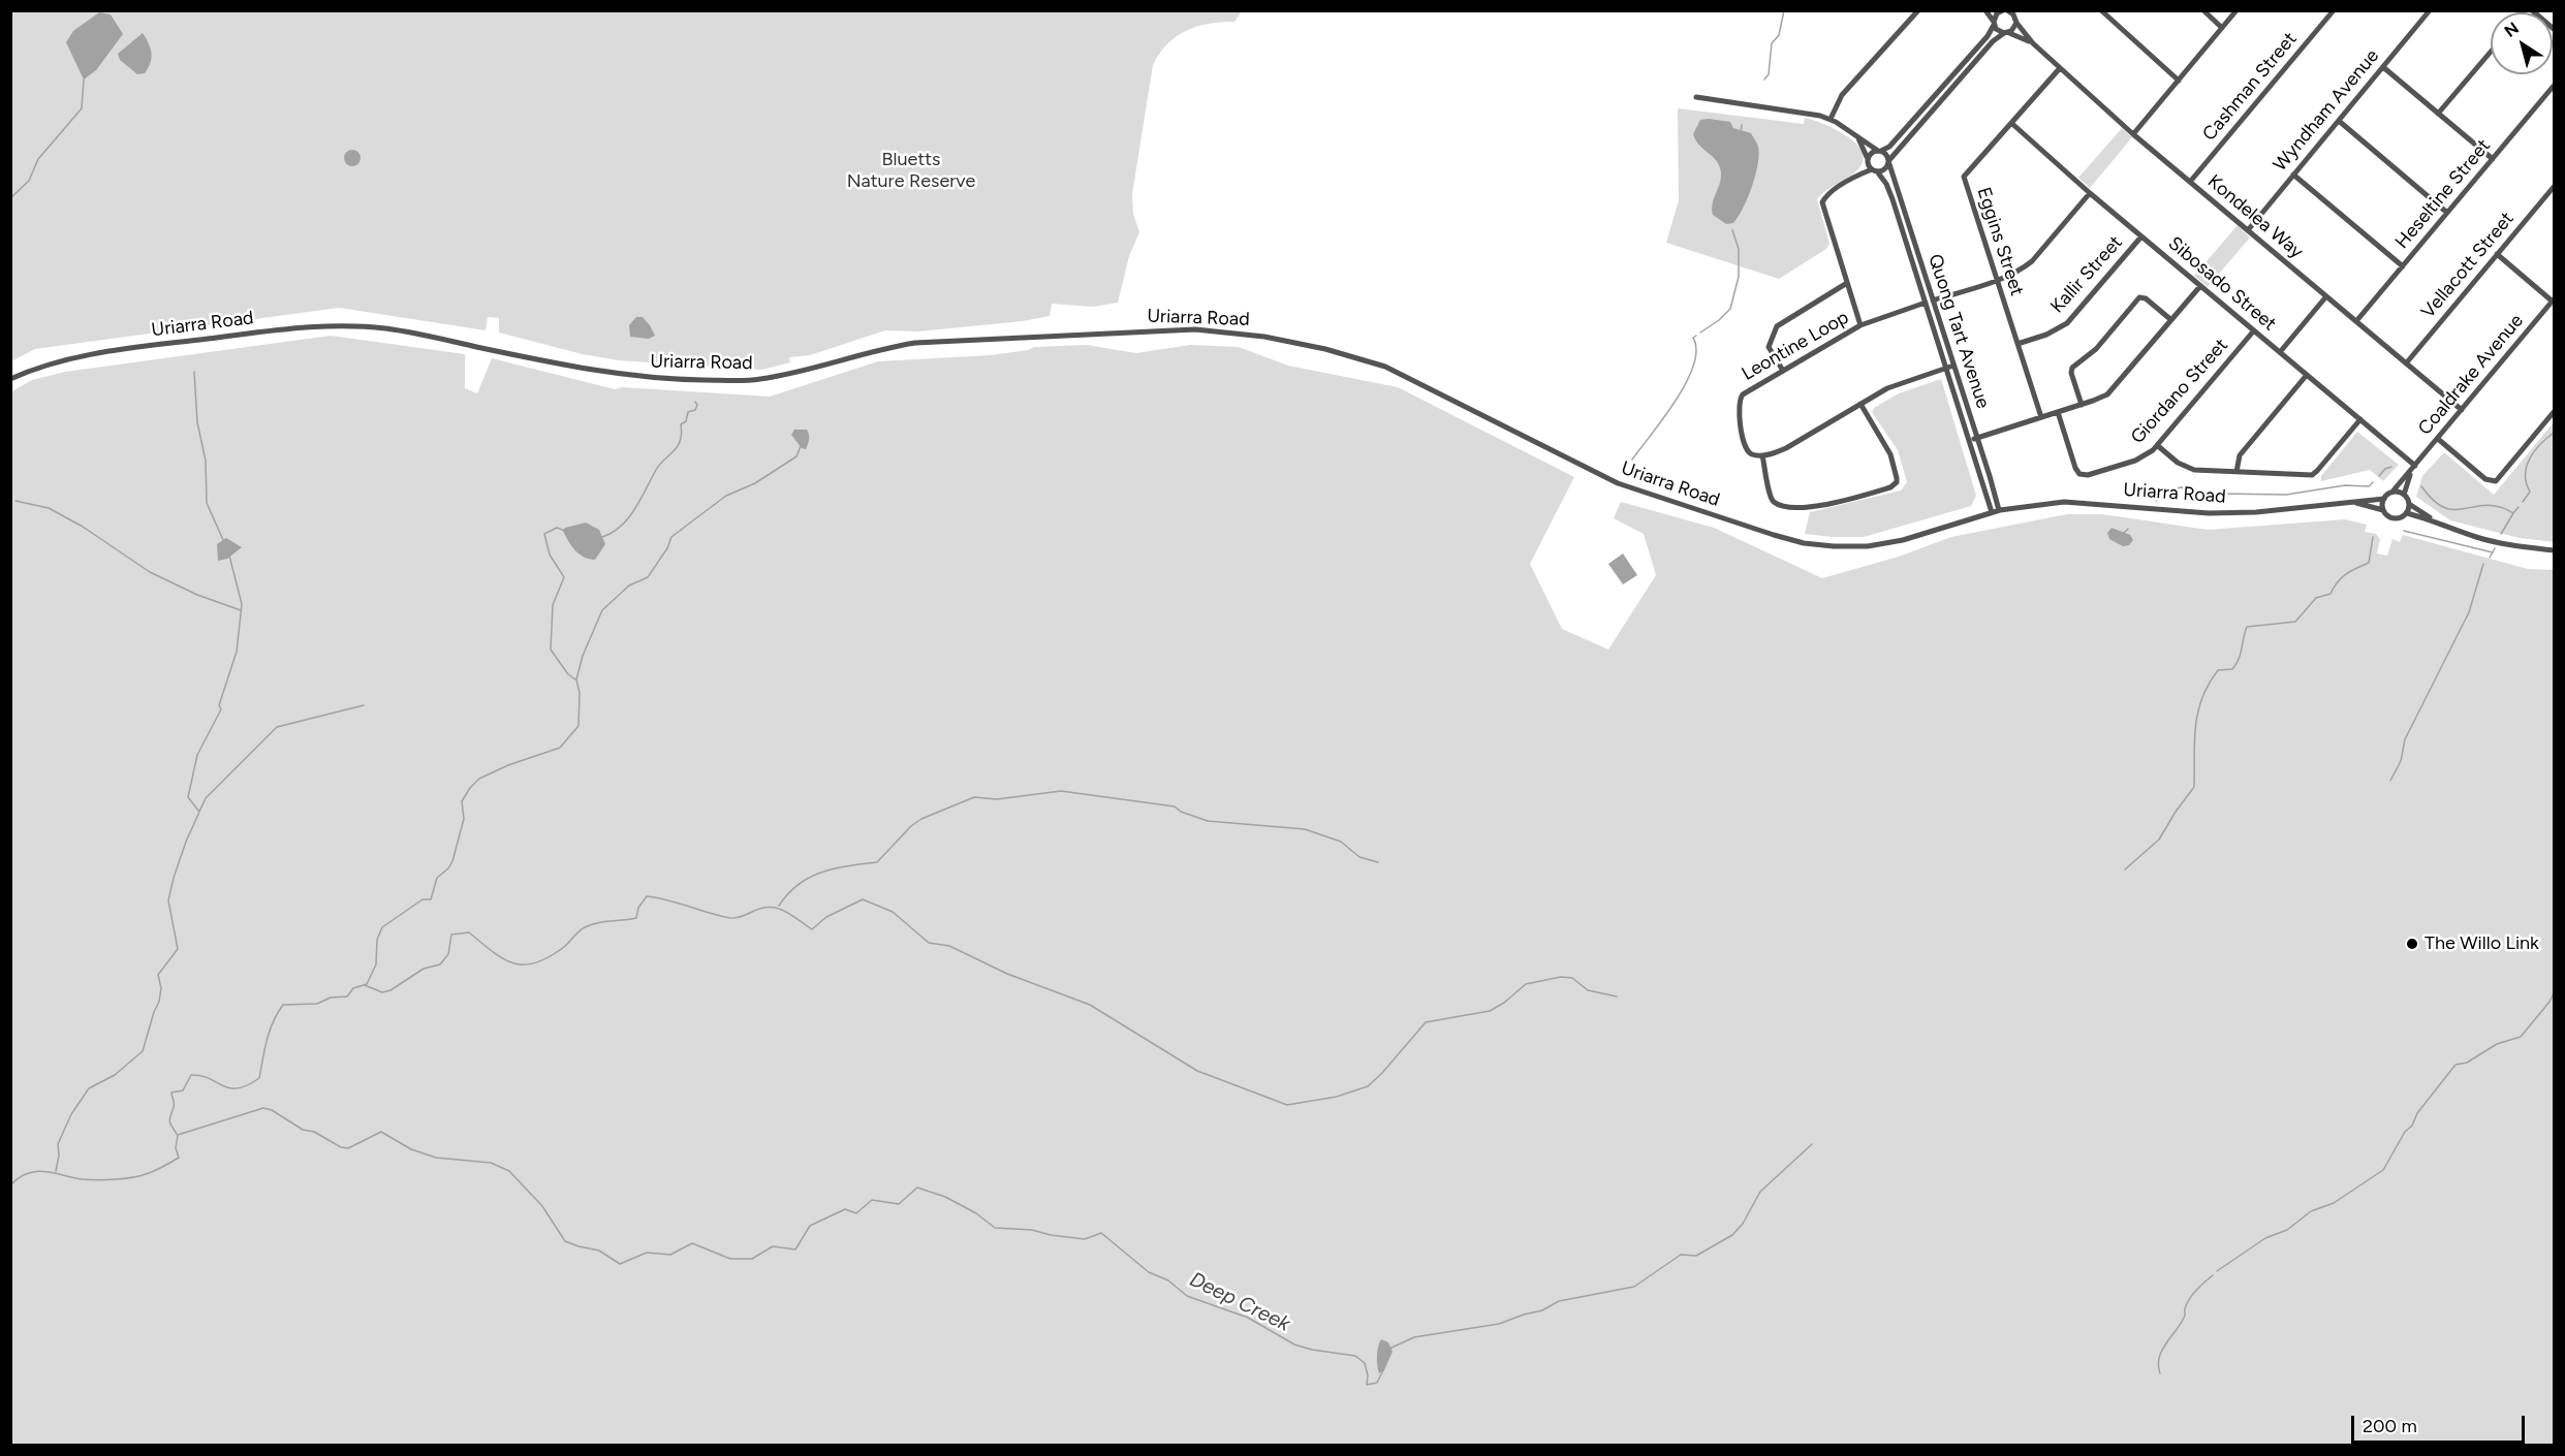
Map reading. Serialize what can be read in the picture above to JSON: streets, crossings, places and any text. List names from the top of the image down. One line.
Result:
{"streets":{"street":["Cashman Street","Wyndham Avenue","Heseltine Street","Kondelea Way","Eggins Street","Vellacott Street","Kallir Street","Sibosado Street","Uriarra Road","Quong Tart Avenue","Leontine Loop","Coaldrake Avenue","Giordano Street"]},"crossings":[["Cashman Street","Kondelea Way"],["Wyndham Avenue","Kondelea Way"],["Heseltine Street","Kondelea Way"],["Kondelea Way","Eggins Street"],["Kondelea Way","Vellacott Street"],["Kondelea Way","Coaldrake Avenue"],["Eggins Street","Kallir Street"],["Eggins Street","Sibosado Street"],["Eggins Street","Leontine Loop"],["Kallir Street","Sibosado Street"],["Sibosado Street","Leontine Loop"],["Sibosado Street","Coaldrake Avenue"],["Sibosado Street","Giordano Street"],["Uriarra Road","Quong Tart Avenue"],["Uriarra Road","Coaldrake Avenue"],["Quong Tart Avenue","Leontine Loop"]],"water":["Deep Creek"],"parks":["Bluetts Nature Reserve"],"places":["The Willo Link"],"scale_bar":"200 m","north":"top left"}
